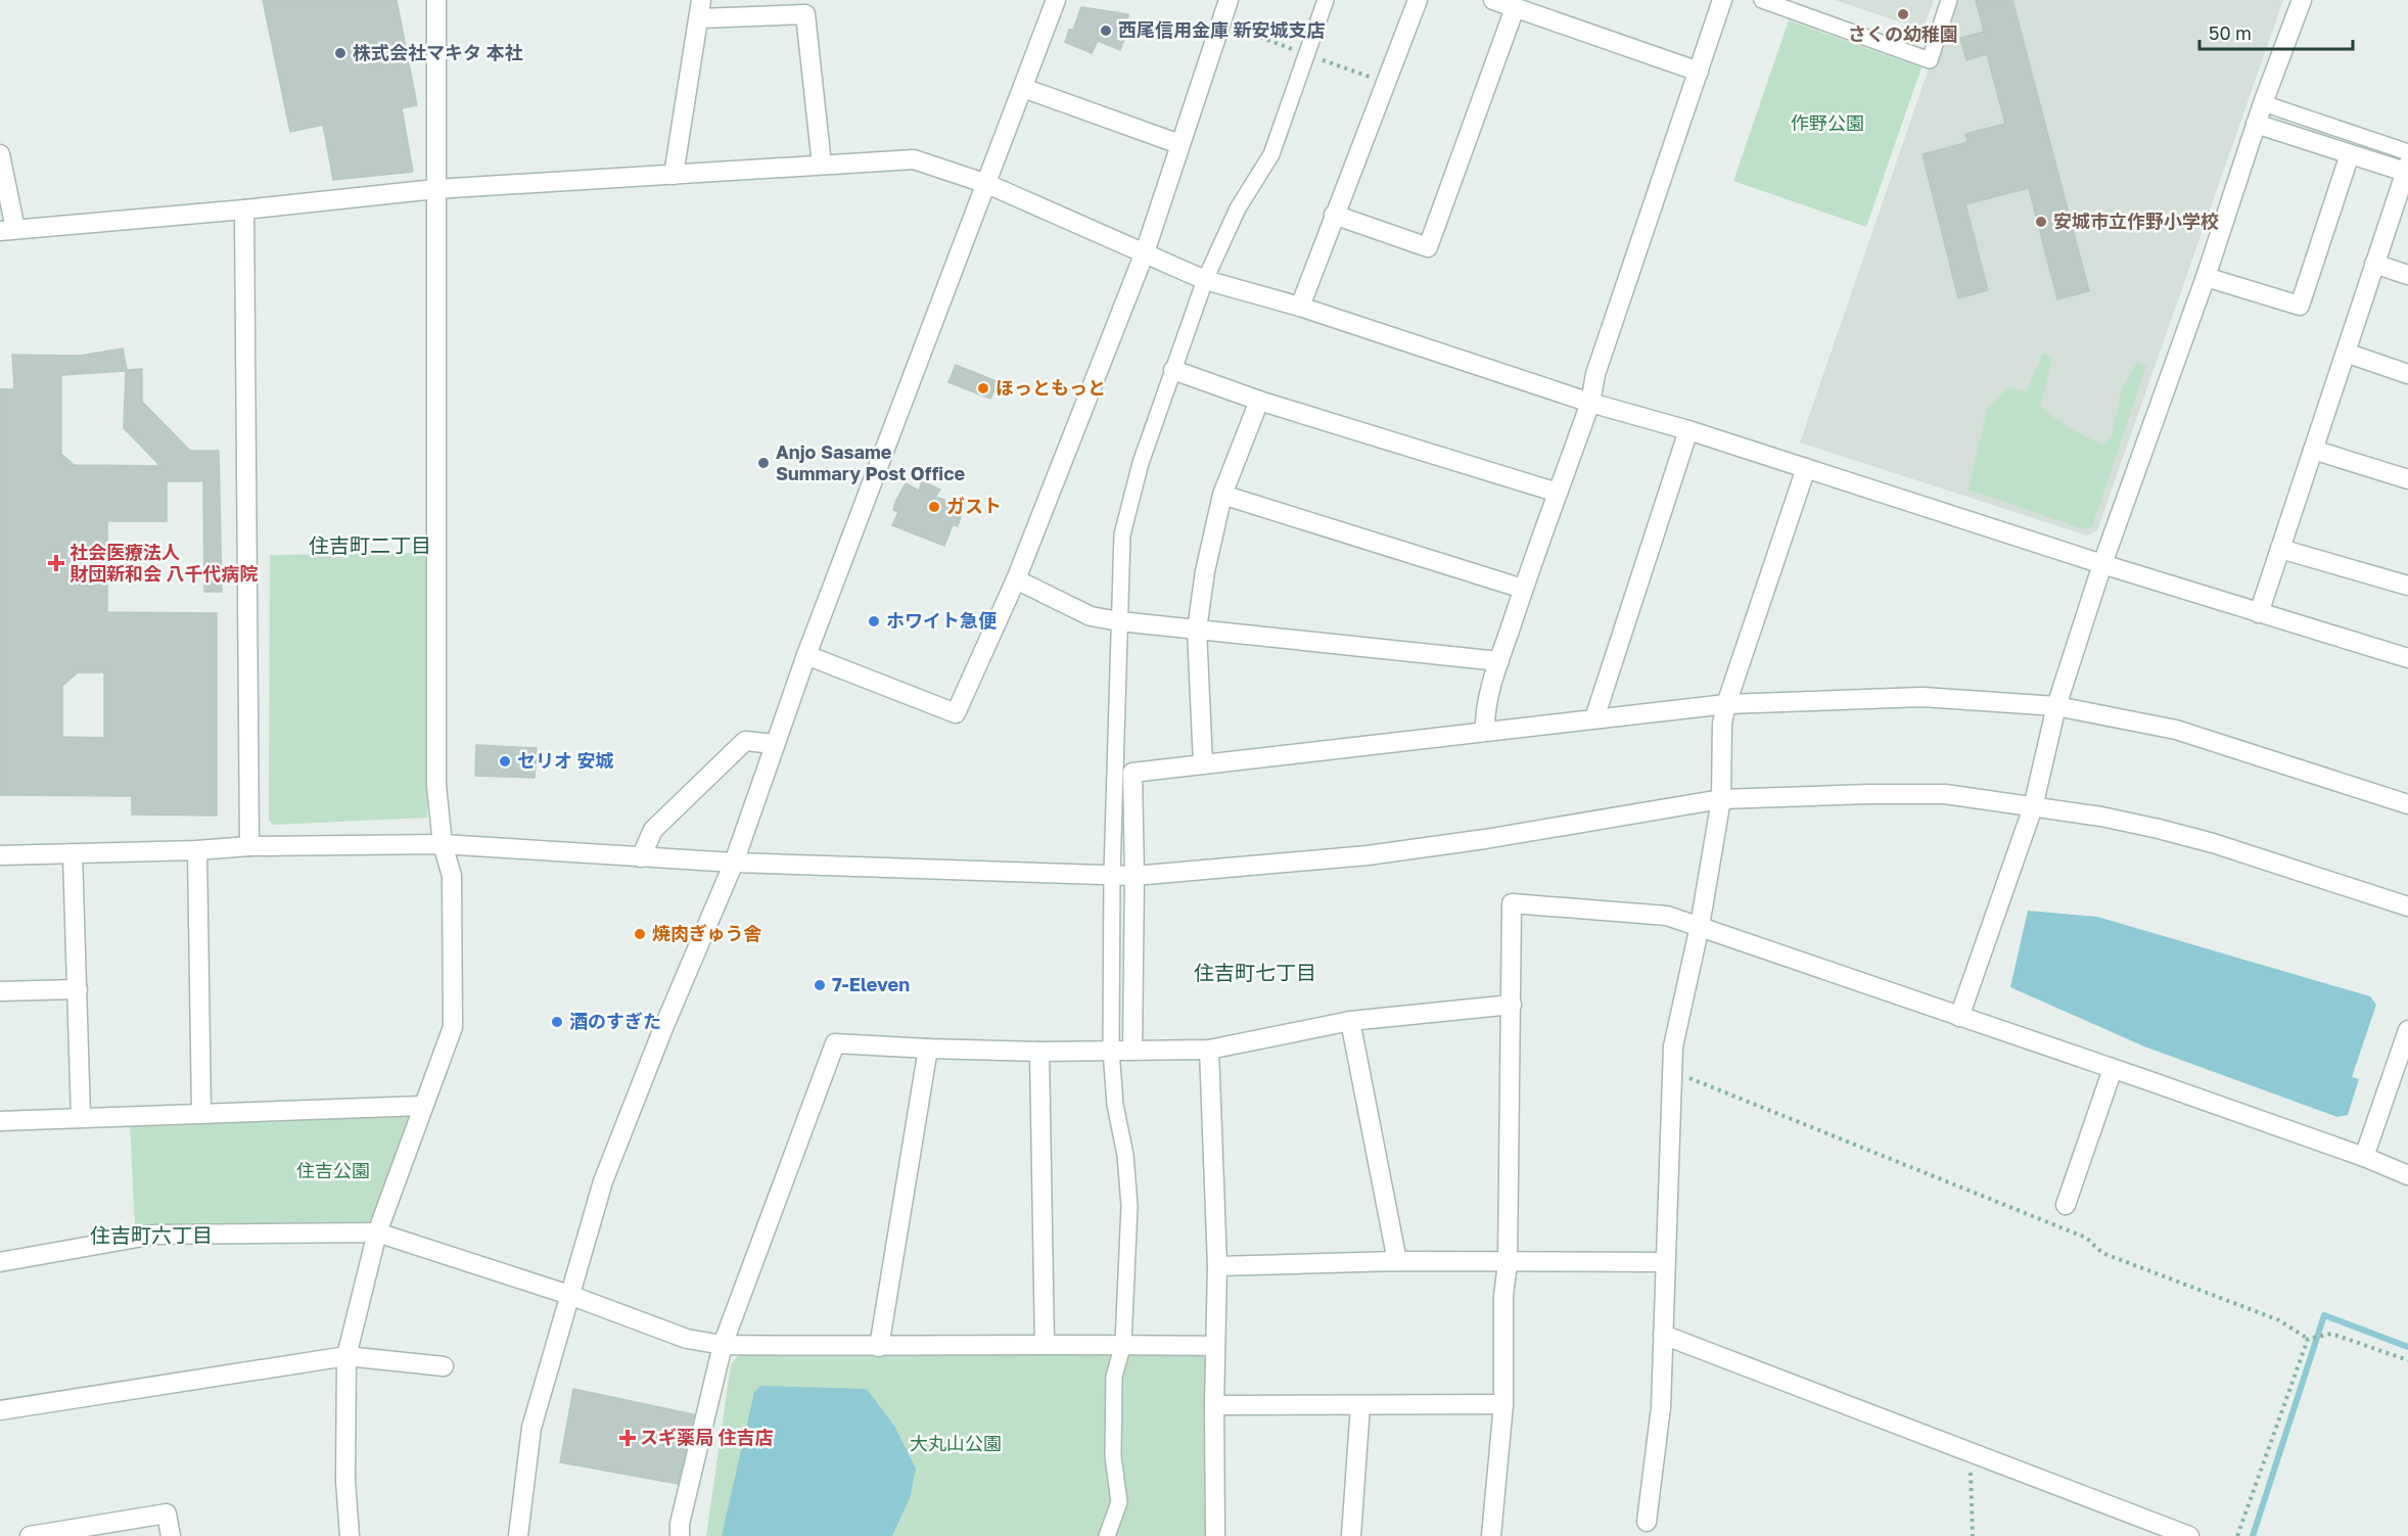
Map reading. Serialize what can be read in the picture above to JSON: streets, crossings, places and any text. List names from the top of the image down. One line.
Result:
{"districts":["住吉町二丁目","住吉町七丁目","住吉町六丁目"],"parks":["作野公園","住吉公園","大丸山公園"],"places":{"other":["さくの幼稚園","西尾信用金庫 新安城支店","株式会社マキタ 本社","安城市立作野小学校","ほっともっと","Anjo Sasame Summary Post Office","ガスト","ホワイト急便","セリオ 安城","焼肉ぎゅう舎","7-Eleven","酒のすぎた"],"health":["社会医療法人 財団新和会 八千代病院","スギ薬局 住吉店"]},"scale_bar":"50 m"}
